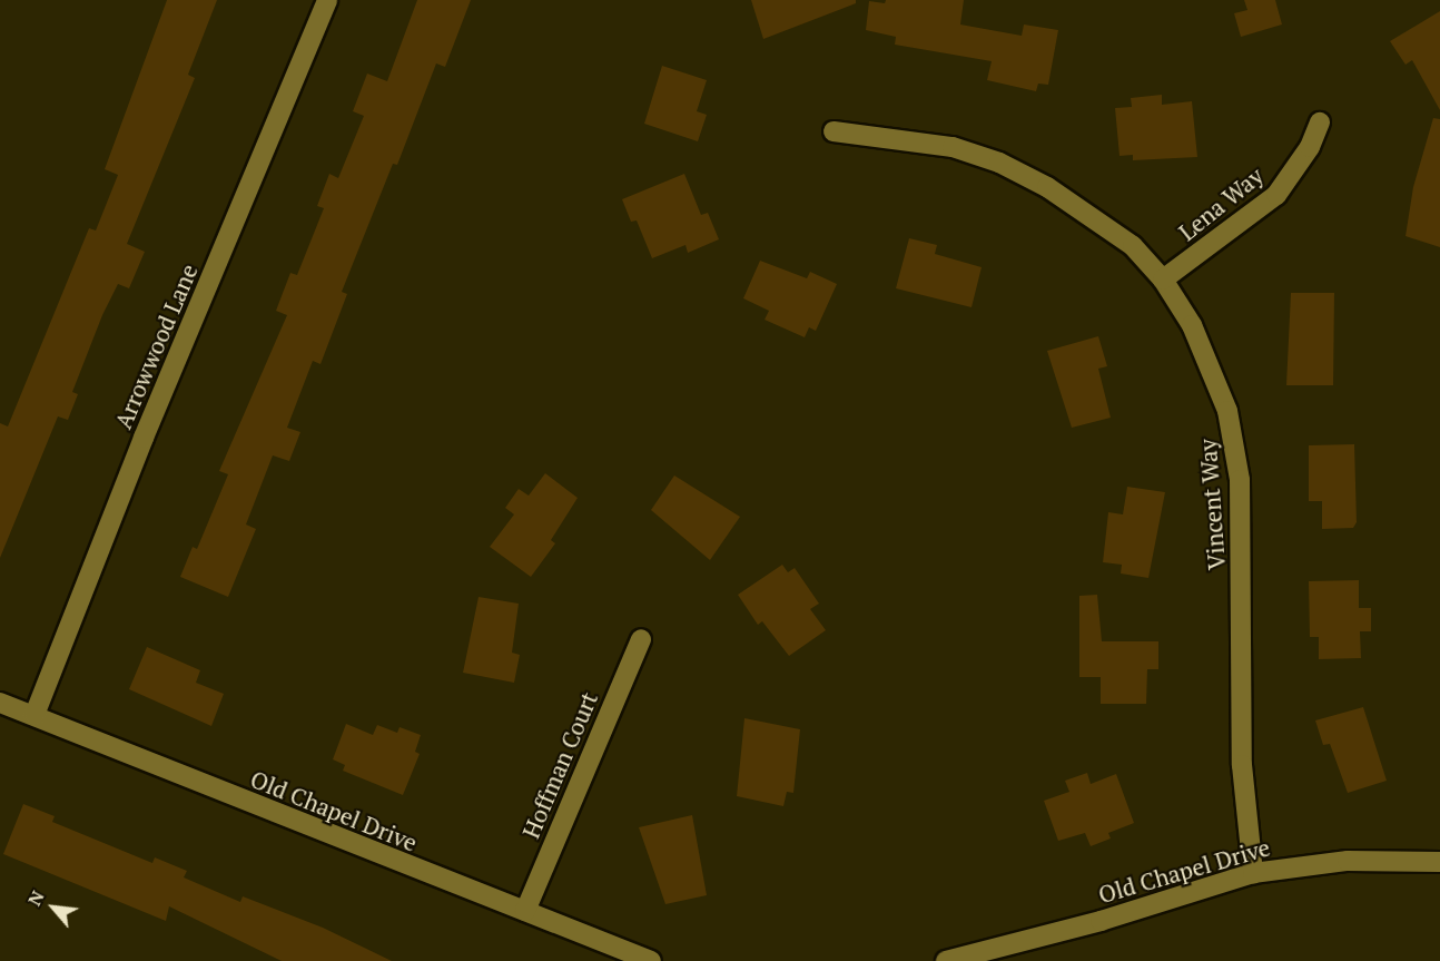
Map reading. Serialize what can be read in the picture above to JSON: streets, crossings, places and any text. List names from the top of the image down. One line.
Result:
{"streets":{"street":["Lena Way","Arrowwood Lane","Vincent Way","Hoffman Court","Old Chapel Drive"]},"crossings":[["Lena Way","Vincent Way"],["Arrowwood Lane","Old Chapel Drive"],["Vincent Way","Old Chapel Drive"],["Hoffman Court","Old Chapel Drive"]],"north":"top left"}
